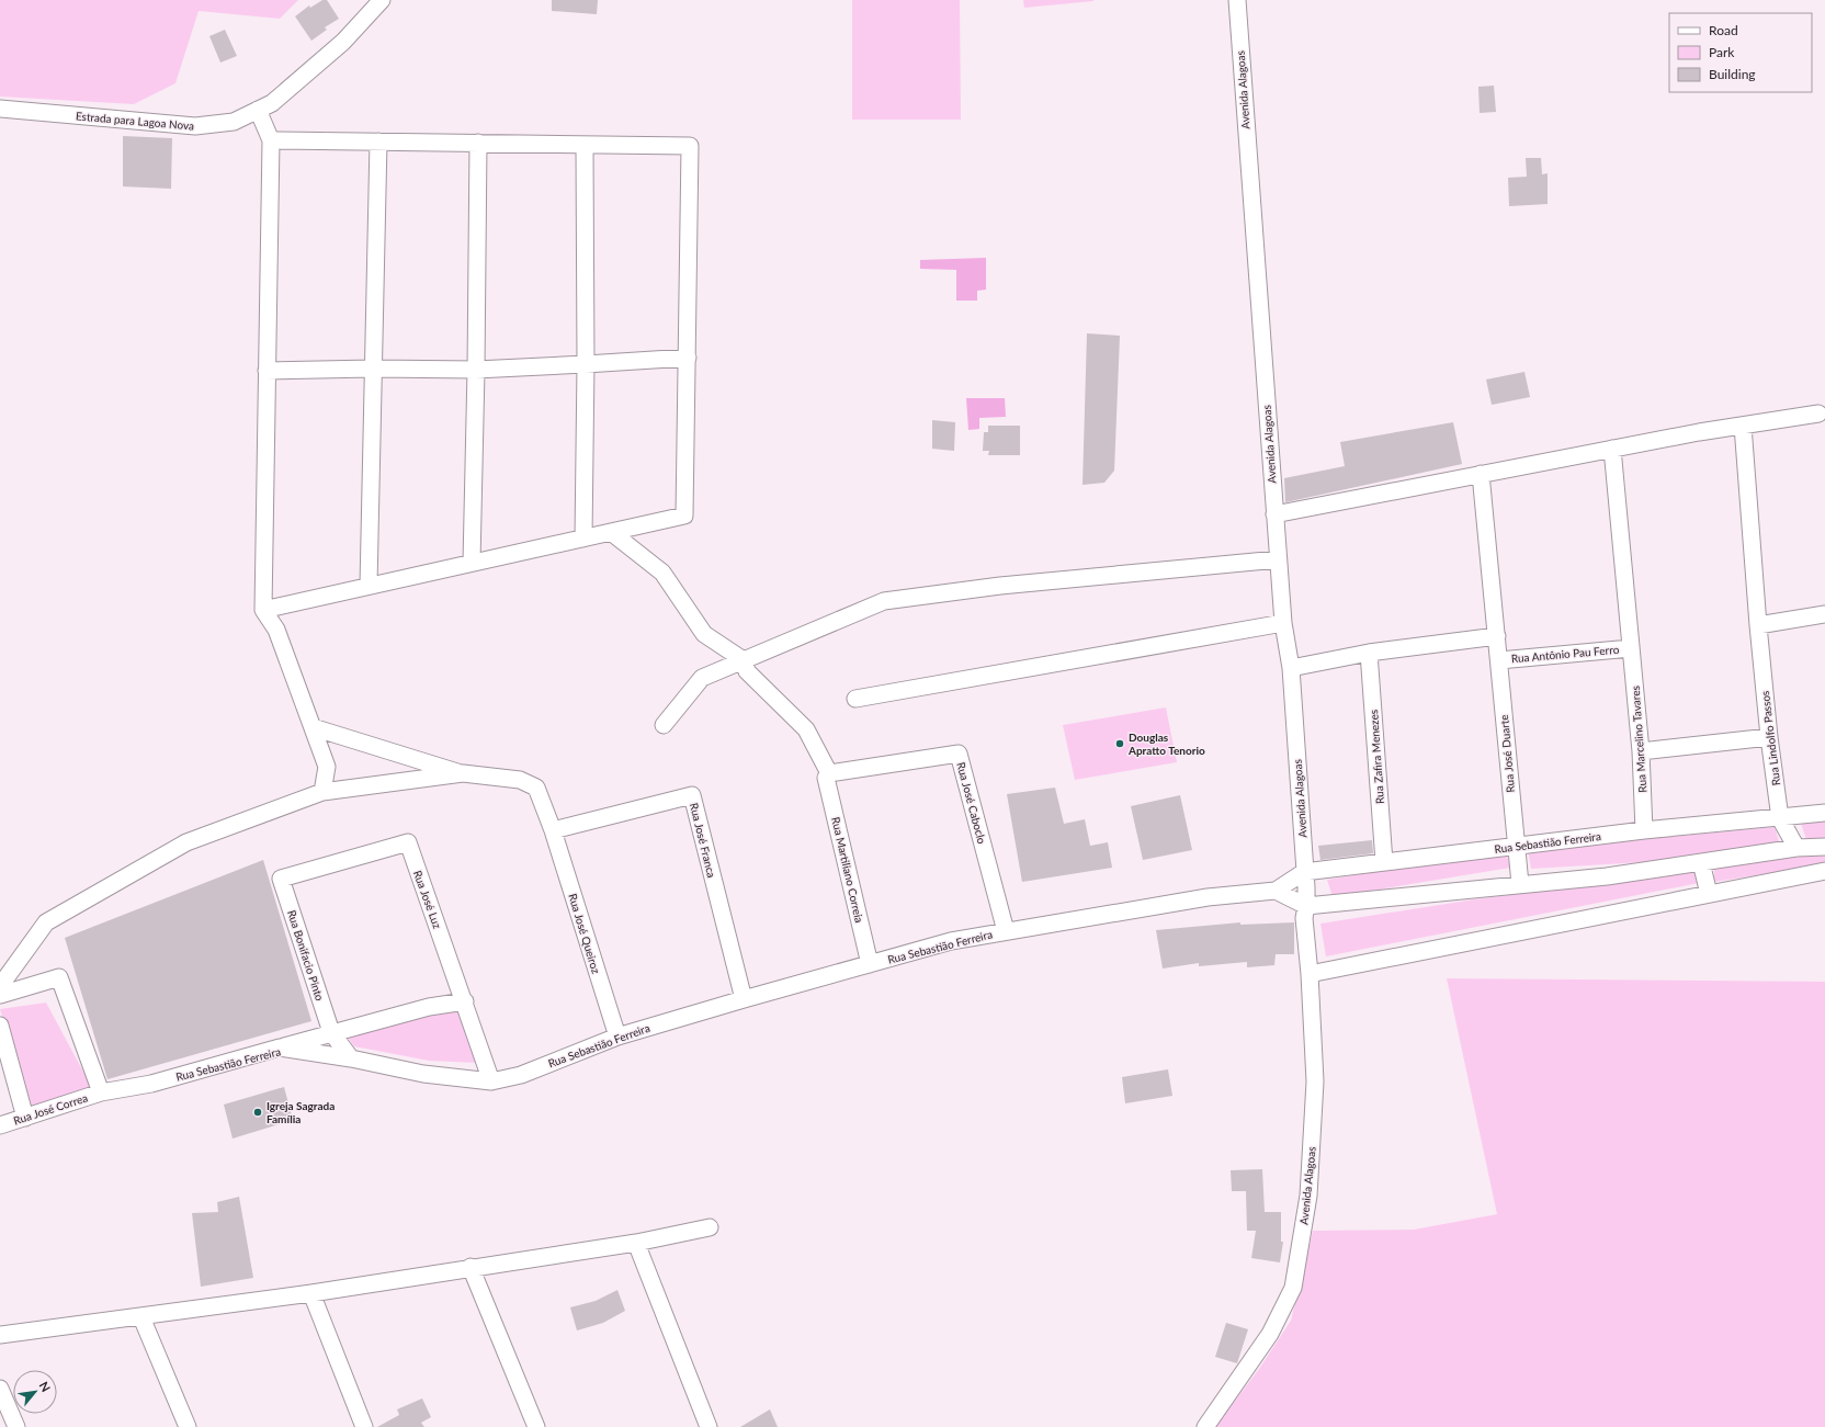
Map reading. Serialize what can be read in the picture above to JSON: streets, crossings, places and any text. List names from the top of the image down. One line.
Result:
{"streets":{"street":["Avenida Alagoas","Estrada para Lagoa Nova","Rua Antônio Pau Ferro","Rua Lindolfo Passos","Rua Marcelino Tavares","Rua José Duarte","Rua Zafira Menezes","Rua José Caboclo","Rua José Franca","Rua Sebastião Ferreira","Rua Martiliano Correia","Rua José Luz","Rua José Queiroz","Rua Bonifacio Pinto","Rua José Correa"]},"crossings":[["Avenida Alagoas","Rua Sebastião Ferreira"],["Rua Antônio Pau Ferro","Rua Marcelino Tavares"],["Rua Antônio Pau Ferro","Rua José Duarte"],["Rua Lindolfo Passos","Rua Sebastião Ferreira"],["Rua Marcelino Tavares","Rua Sebastião Ferreira"],["Rua José Duarte","Rua Sebastião Ferreira"],["Rua Zafira Menezes","Rua Sebastião Ferreira"],["Rua José Caboclo","Rua Sebastião Ferreira"],["Rua José Caboclo","Rua Martiliano Correia"],["Rua José Franca","Rua Sebastião Ferreira"],["Rua José Franca","Rua José Queiroz"],["Rua Sebastião Ferreira","Rua Martiliano Correia"],["Rua Sebastião Ferreira","Rua José Luz"],["Rua Sebastião Ferreira","Rua José Queiroz"],["Rua Sebastião Ferreira","Rua Bonifacio Pinto"],["Rua Sebastião Ferreira","Rua José Correa"],["Rua José Luz","Rua Bonifacio Pinto"]],"places":["Douglas Apratto Tenorio","Igreja Sagrada Família"],"legend":["Road","Park","Building"],"north":"top right"}
